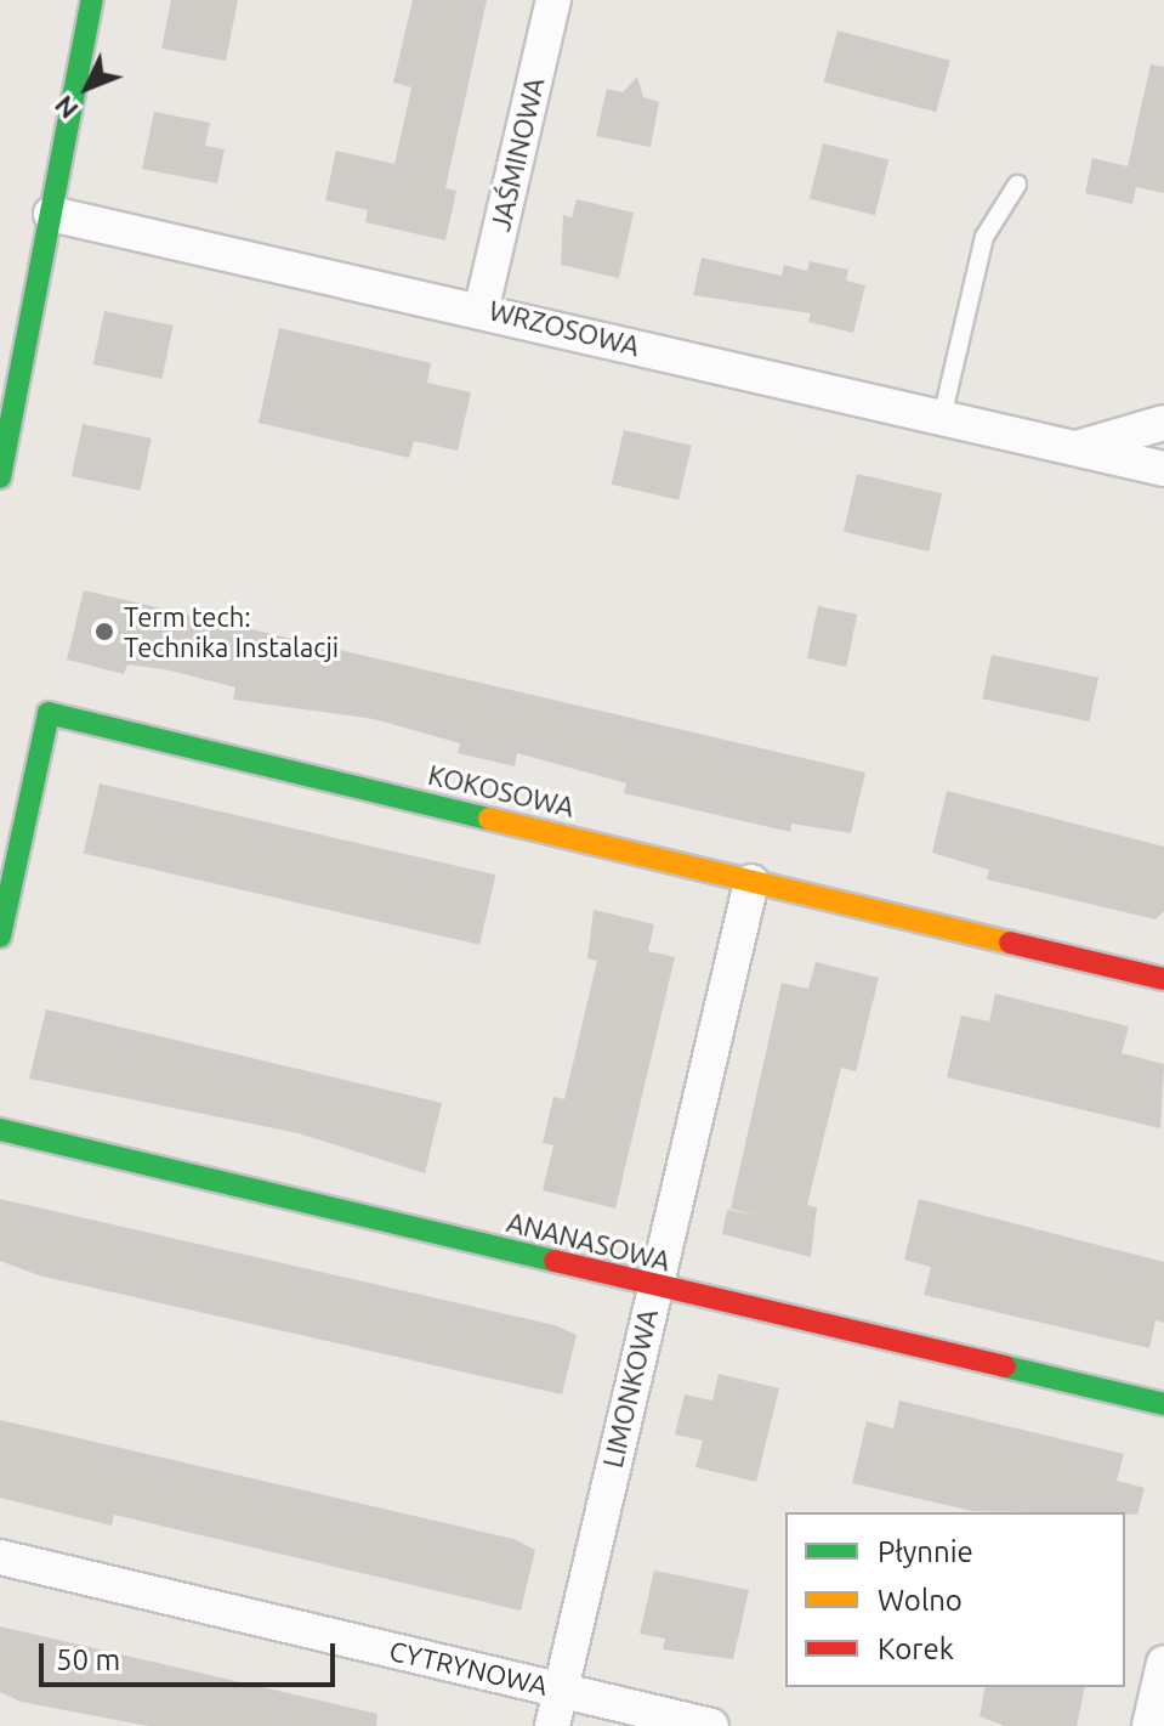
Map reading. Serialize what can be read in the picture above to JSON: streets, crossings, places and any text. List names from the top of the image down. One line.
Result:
{"streets":{"street":["JAŚMINOWA","WRZOSOWA","KOKOSOWA","ANANASOWA","LIMONKOWA","CYTRYNOWA"]},"crossings":[["JAŚMINOWA","WRZOSOWA"],["KOKOSOWA","LIMONKOWA"],["ANANASOWA","LIMONKOWA"],["LIMONKOWA","CYTRYNOWA"]],"places":["Term tech: Technika Instalacji"],"legend":["Płynnie","Wolno","Korek"],"scale_bar":"50 m","north":"bottom left"}
